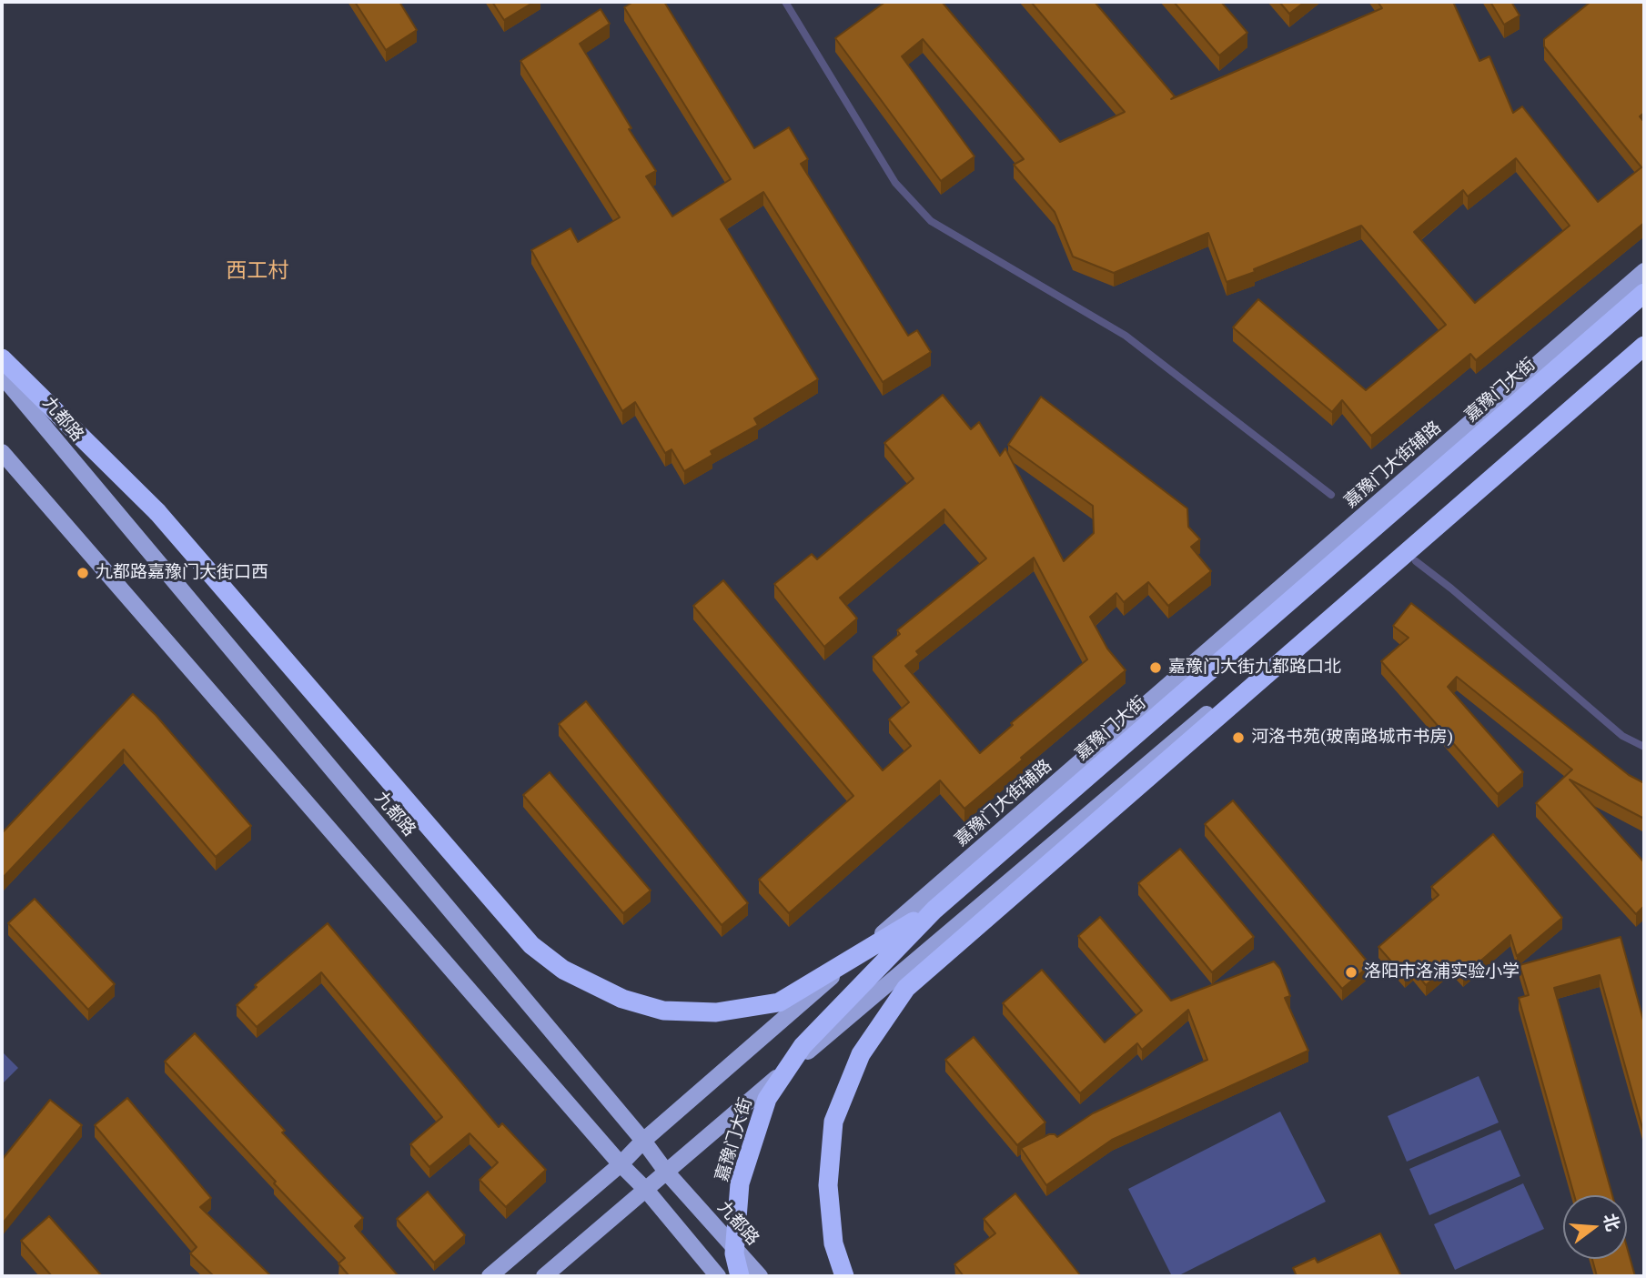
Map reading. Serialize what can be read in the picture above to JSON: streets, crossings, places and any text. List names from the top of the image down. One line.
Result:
{"streets":{"highway":["嘉豫门大街"],"main road":["九都路","嘉豫门大街辅路"]},"crossings":[["九都路","嘉豫门大街辅路"]],"districts":["西工村"],"places":["九都路嘉豫门大街口西","嘉豫门大街九都路口北","河洛书苑(玻南路城市书房)","洛阳市洛浦实验小学"],"north":"right"}
